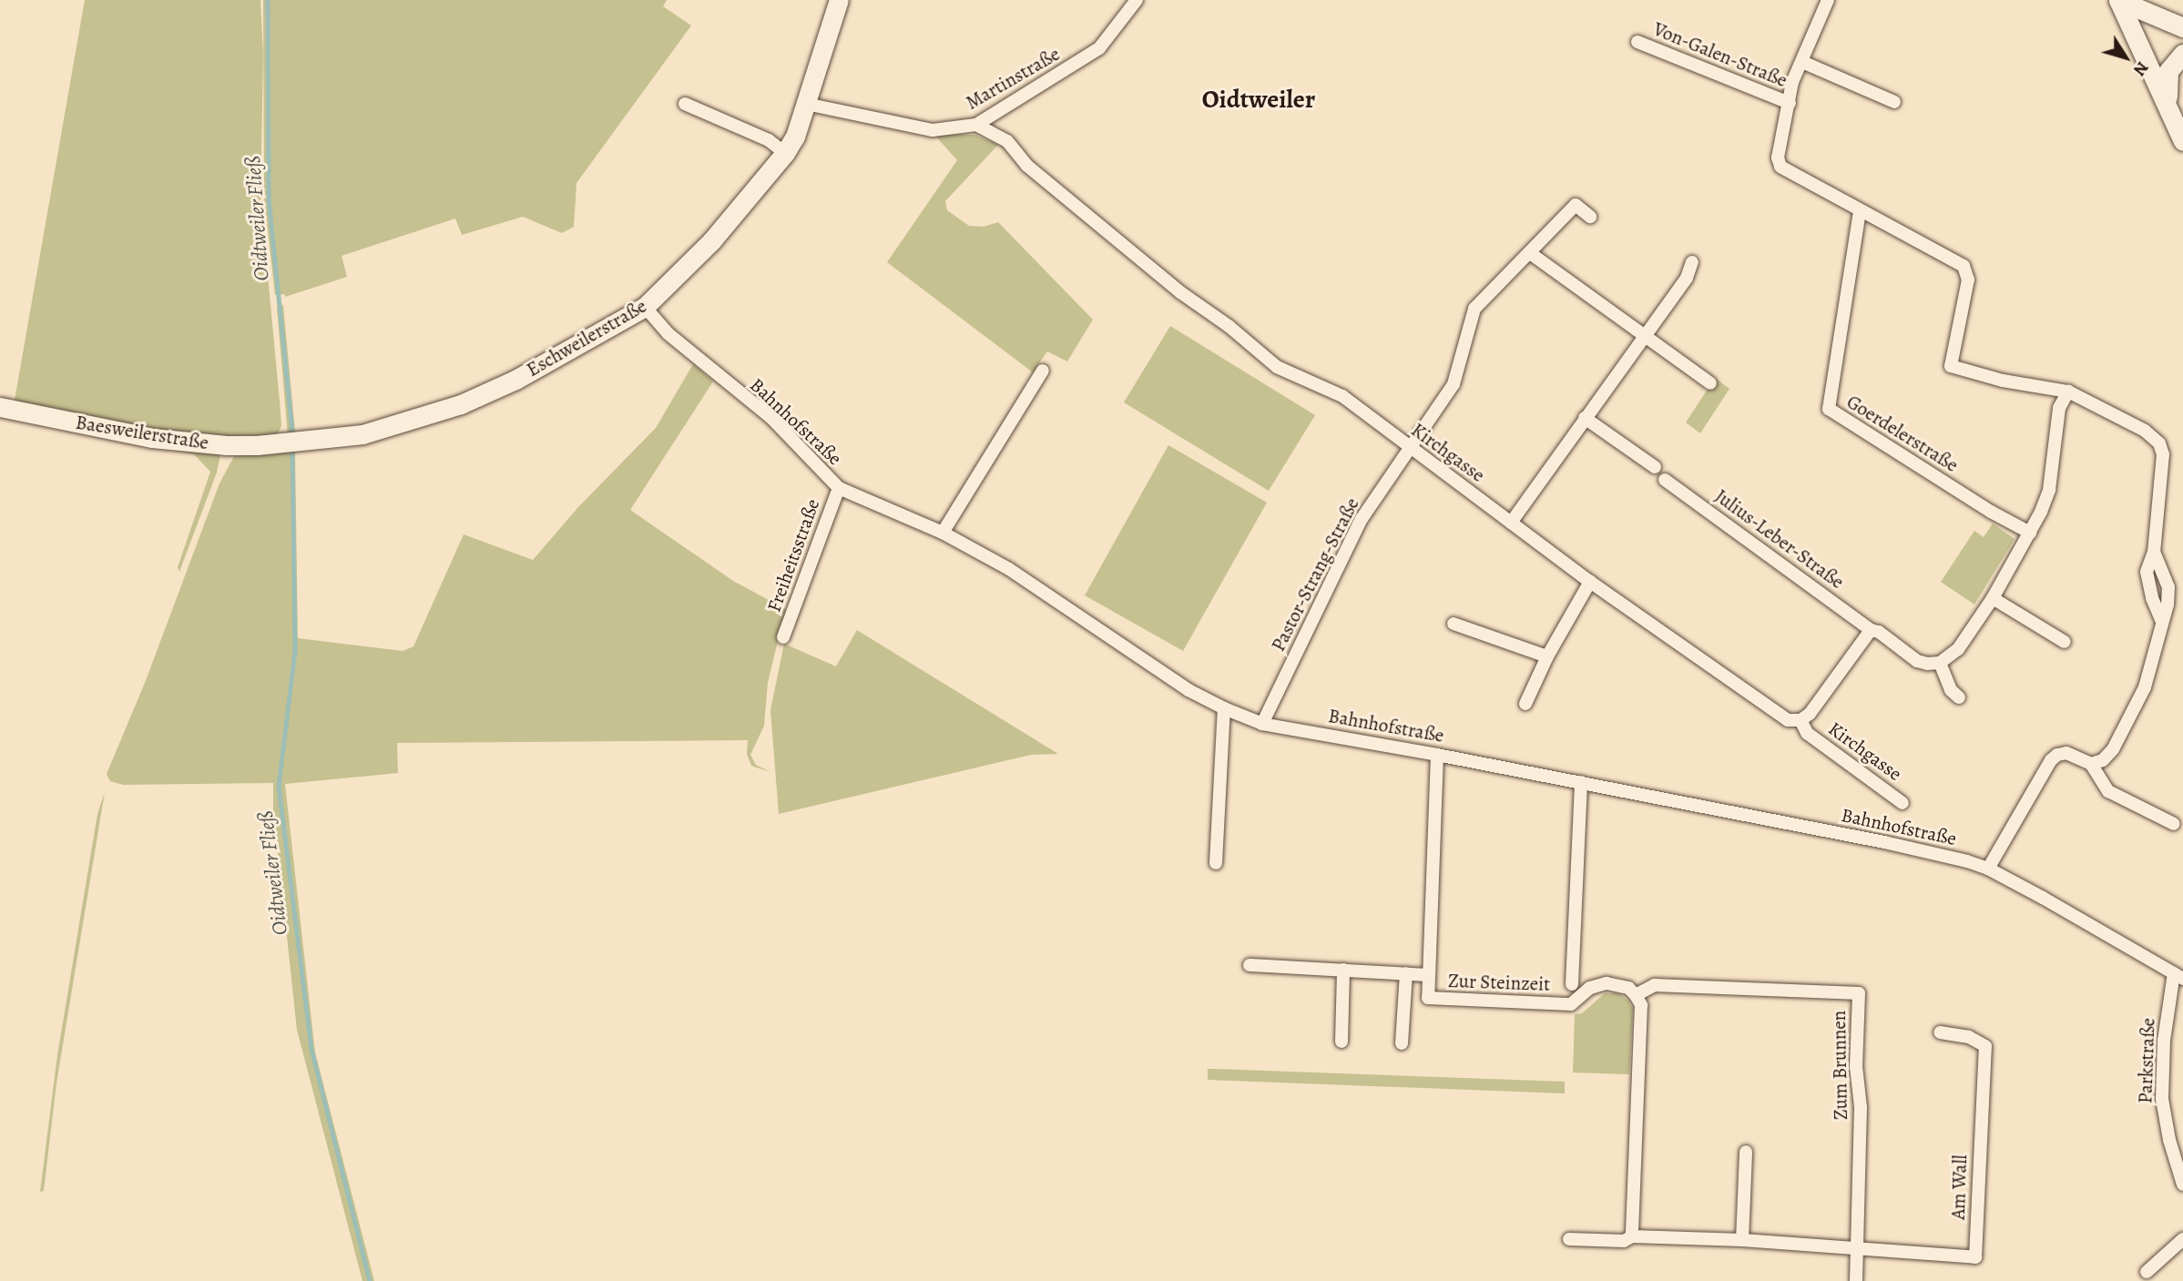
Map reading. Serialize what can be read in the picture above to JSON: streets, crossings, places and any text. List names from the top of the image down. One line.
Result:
{"streets":{"street":["Von-Galen-Straße","Martinstraße","Eschweilerstraße","Bahnhofstraße","Baesweilerstraße","Goerdelerstraße","Kirchgasse","Julius-Leber-Straße","Freiheitsstraße","Pastor-Strang-Straße","Zur Steinzeit","Parkstraße","Zum Brunnen","Am Wall"]},"crossings":[["Martinstraße","Eschweilerstraße"],["Martinstraße","Kirchgasse"],["Eschweilerstraße","Bahnhofstraße"],["Eschweilerstraße","Baesweilerstraße"],["Bahnhofstraße","Freiheitsstraße"],["Bahnhofstraße","Pastor-Strang-Straße"],["Bahnhofstraße","Zur Steinzeit"],["Bahnhofstraße","Parkstraße"],["Kirchgasse","Pastor-Strang-Straße"],["Zur Steinzeit","Zum Brunnen"],["Zum Brunnen","Am Wall"]],"districts":["Oidtweiler"],"water":["Oidtweiler Fließ"],"north":"bottom right"}
